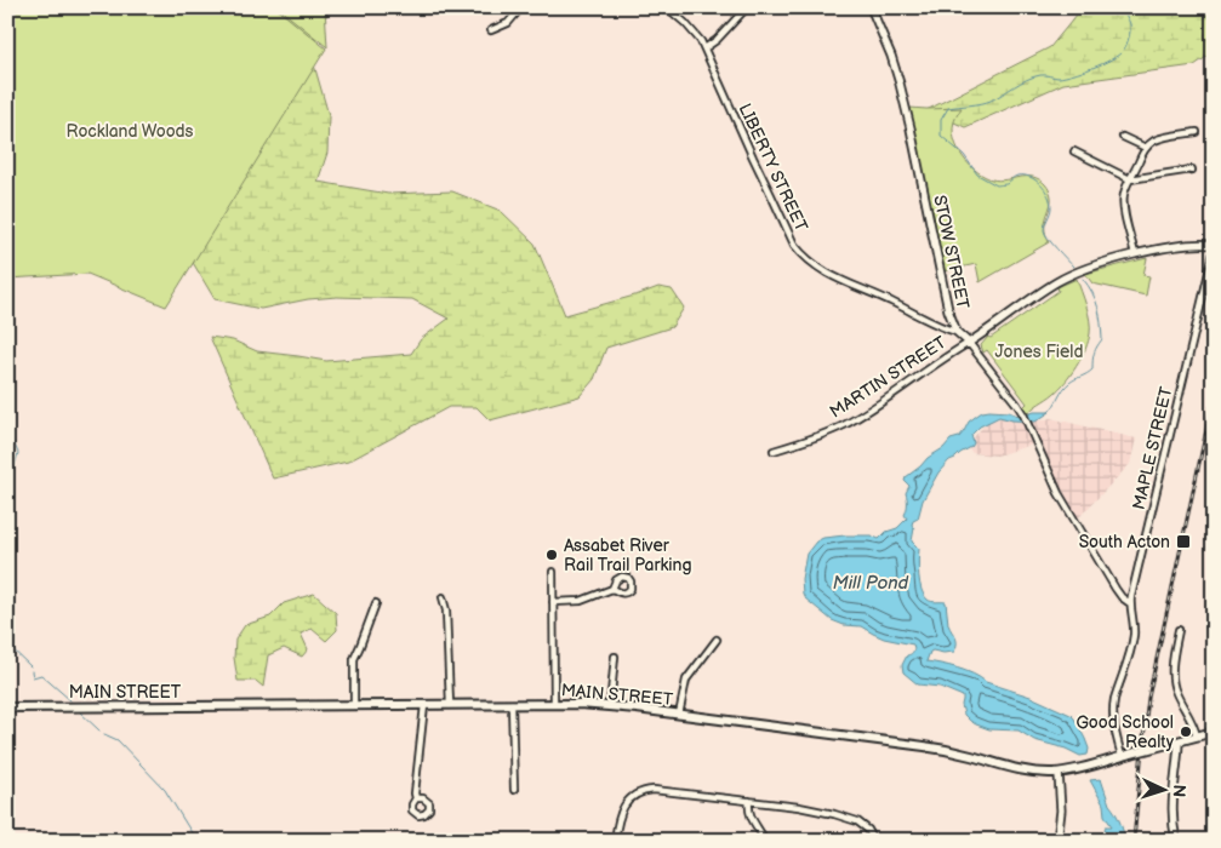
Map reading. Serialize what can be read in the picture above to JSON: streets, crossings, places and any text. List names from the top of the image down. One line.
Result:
{"streets":{"main road":["MAIN STREET"],"street":["LIBERTY STREET","STOW STREET","MARTIN STREET","MAPLE STREET"]},"crossings":[["LIBERTY STREET","STOW STREET"],["STOW STREET","MARTIN STREET"],["STOW STREET","MAPLE STREET"],["MAPLE STREET","MAIN STREET"]],"water":["Mill Pond"],"parks":["Rockland Woods","Jones Field"],"places":{"transit":["South Acton"],"other":["Assabet River Rail Trail Parking","Good School Realty"]},"north":"right"}
